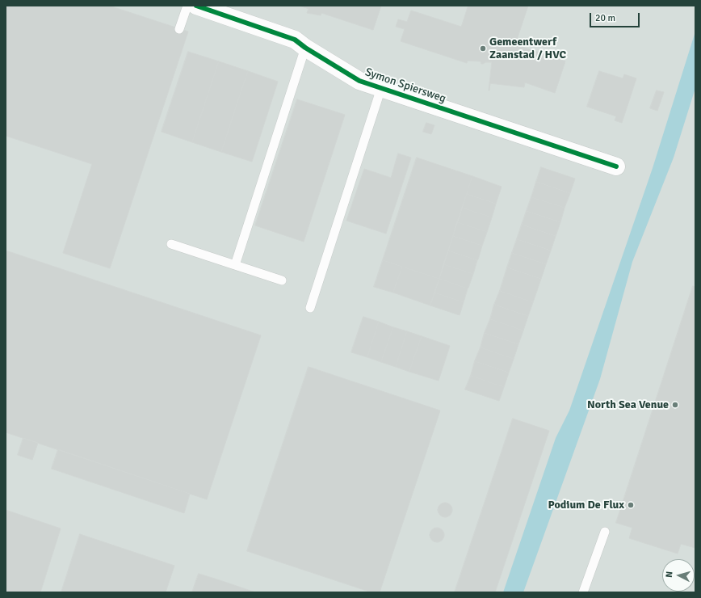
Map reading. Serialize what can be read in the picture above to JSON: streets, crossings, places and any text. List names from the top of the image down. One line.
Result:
{"streets":{"street":["Symon Spiersweg"]},"places":["Gemeentwerf Zaanstad / HVC","North Sea Venue","Podium De Flux"],"scale_bar":"20 m","north":"left"}
